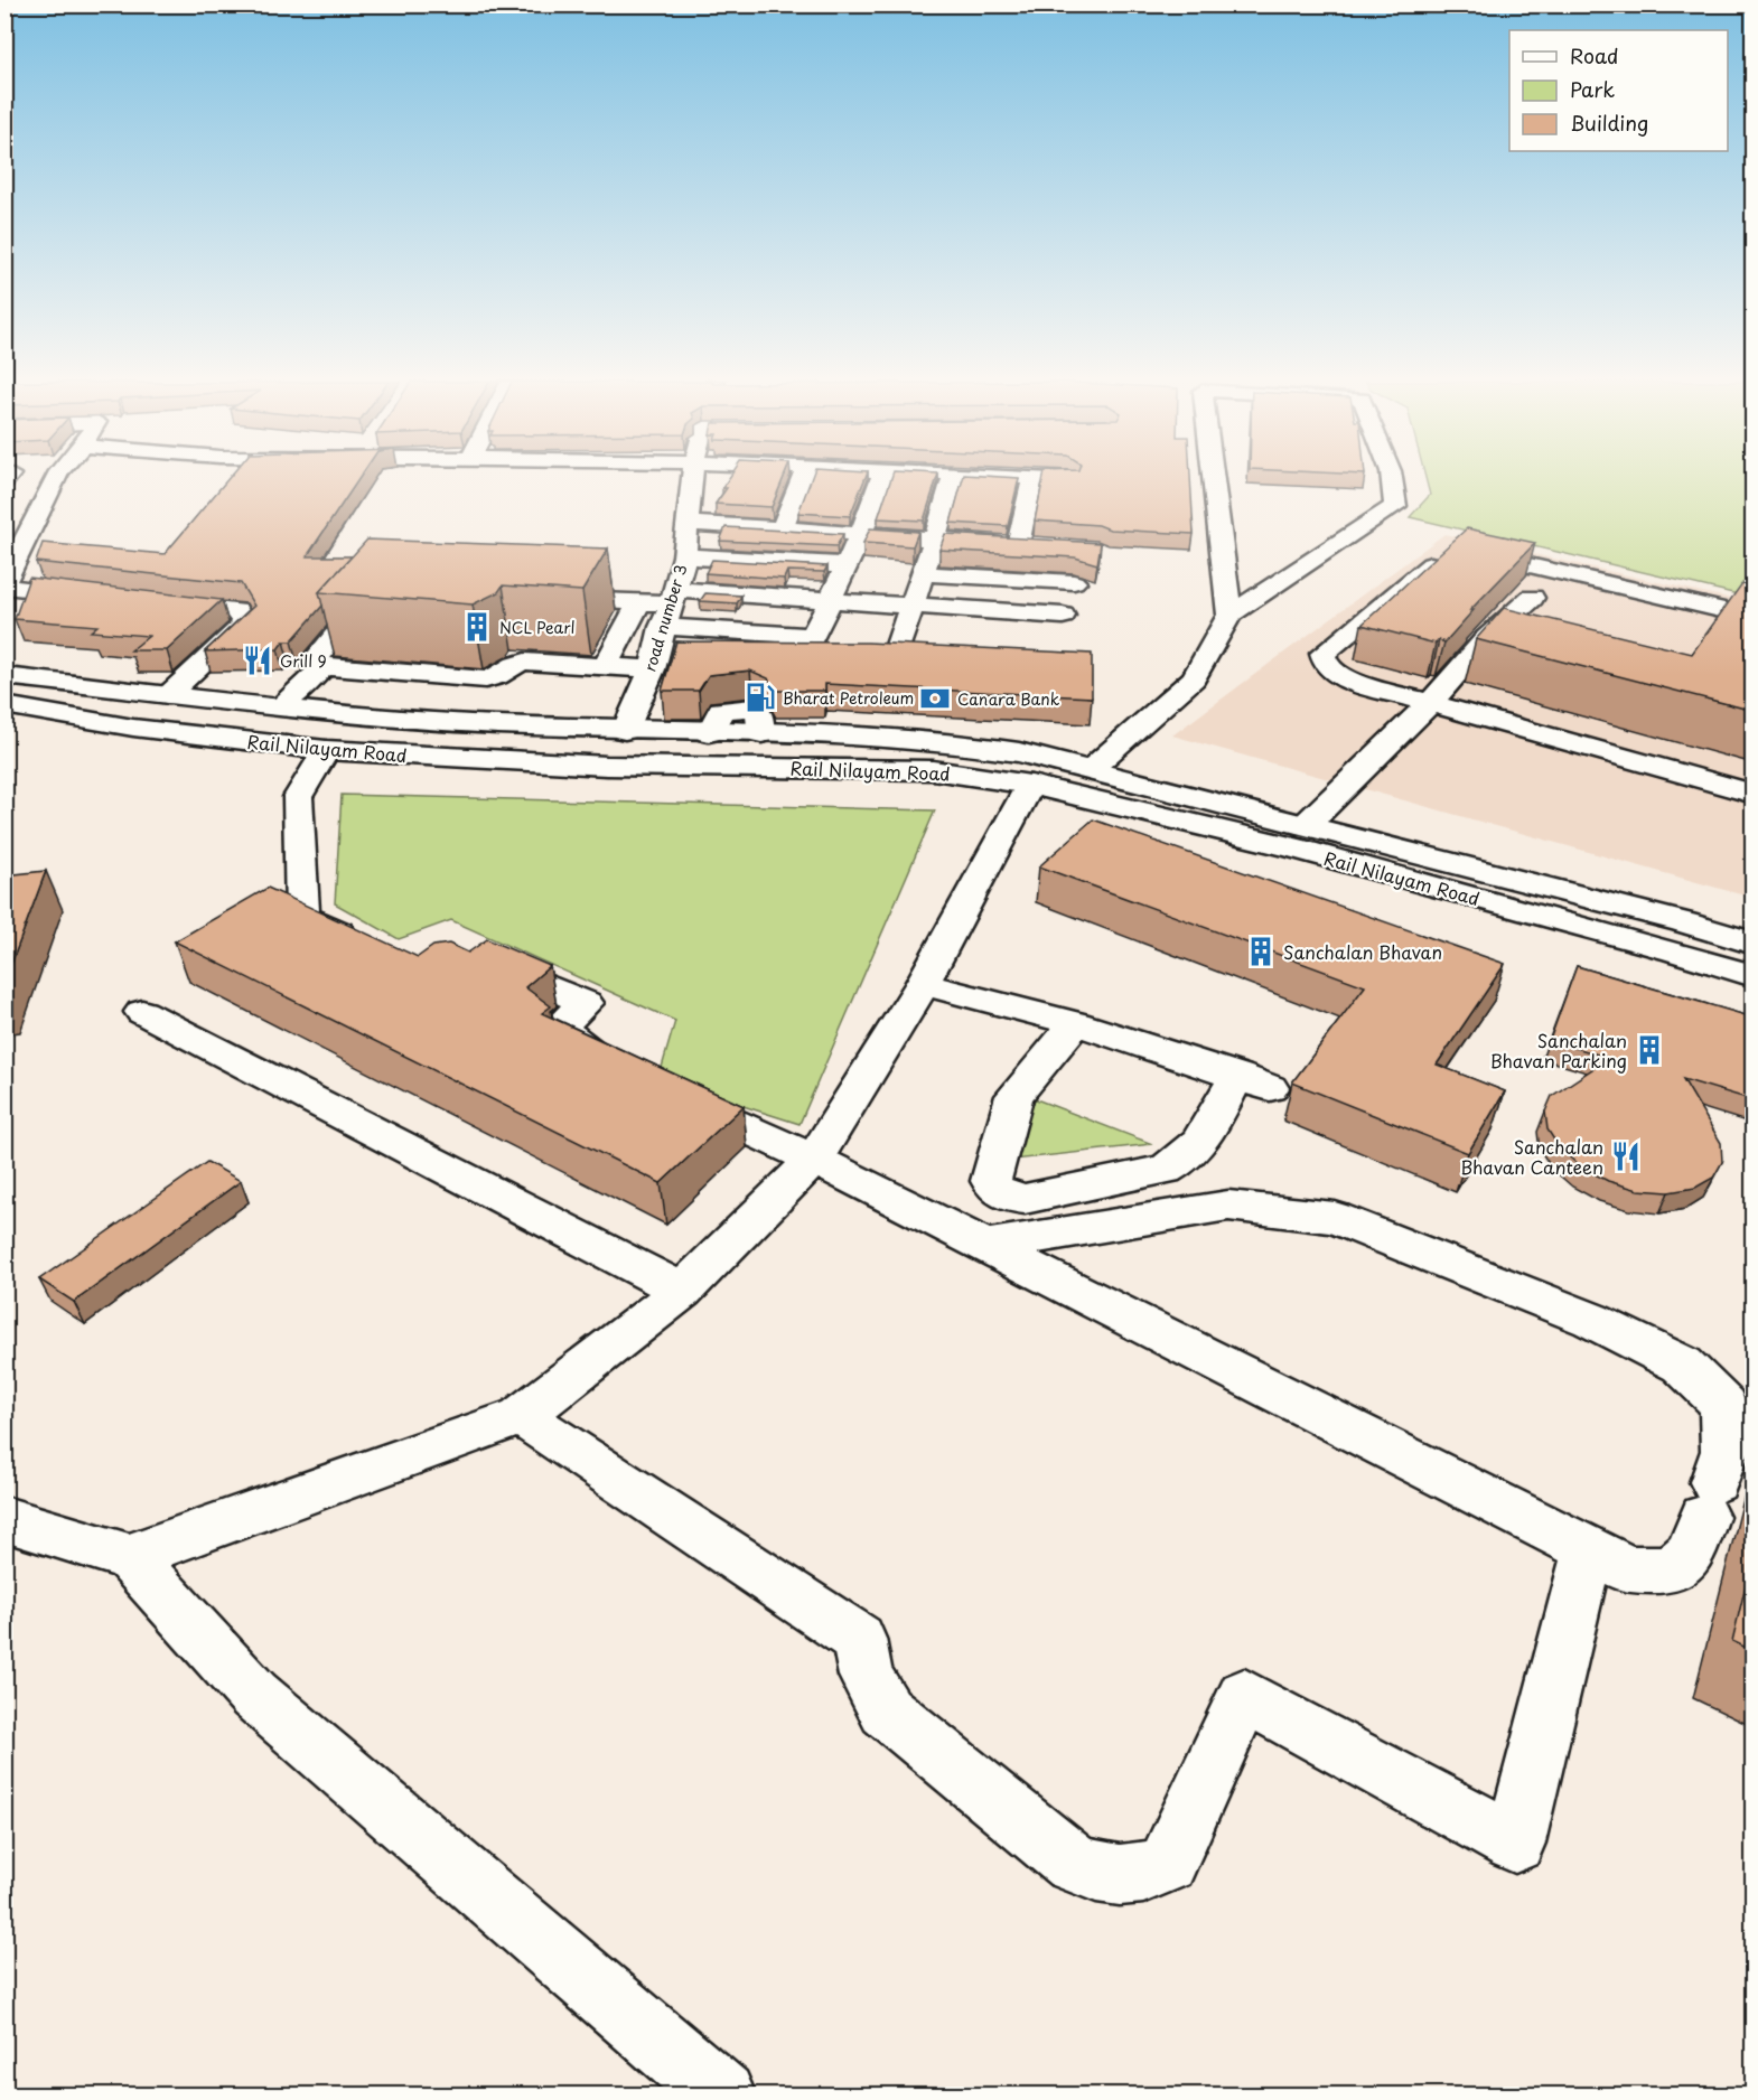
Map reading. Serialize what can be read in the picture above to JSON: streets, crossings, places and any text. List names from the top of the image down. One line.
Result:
{"streets":{"street":["road number 3","Rail Nilayam Road"]},"crossings":[["road number 3","Rail Nilayam Road"]],"places":{"building":["NCL Pearl","Sanchalan Bhavan","Sanchalan Bhavan Parking"],"restaurant":["Grill 9","Sanchalan Bhavan Canteen"],"fuel station":["Bharat Petroleum"],"bank":["Canara Bank"]},"legend":["Road","Park","Building"]}
